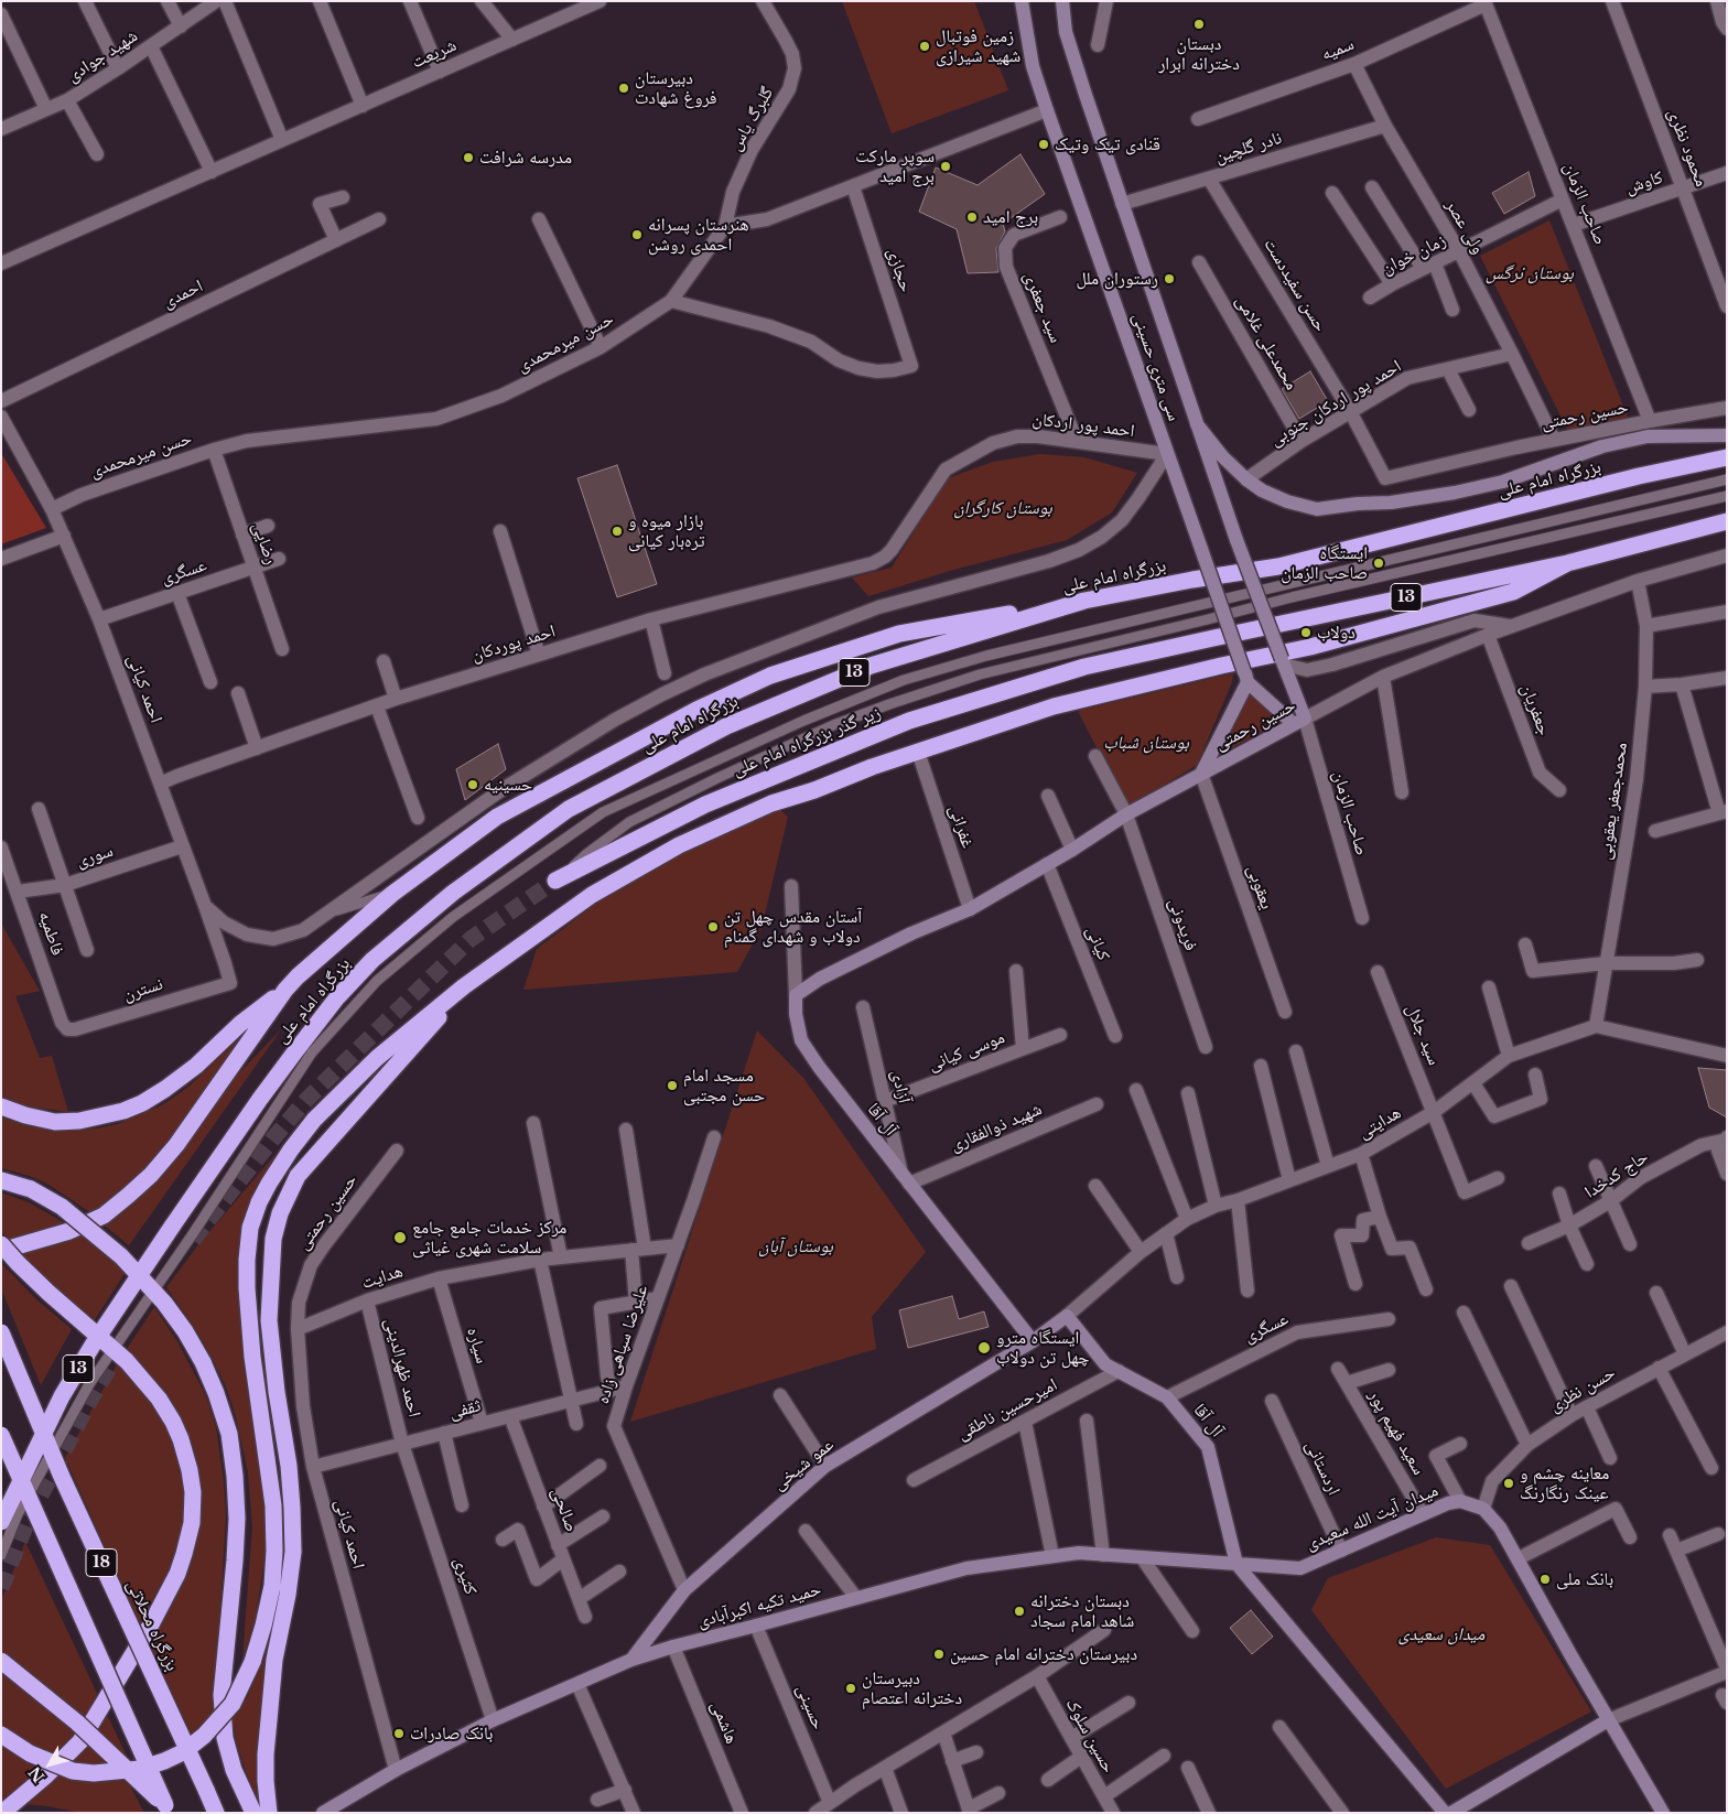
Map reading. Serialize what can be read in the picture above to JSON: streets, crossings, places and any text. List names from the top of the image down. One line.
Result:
{"streets":{"highway":["بزرگراه امام علی","13","زیر گذر بزرگراه امام علی","18","بزرگراه محلاتی"],"main road":["سی متری حسینی","حسین رحمتی","آل آقا","عمو شیخی","میدان آیت الله سعیدی","حمید تکیه اکبرآبادی"],"street":["سمیه","شریعت","شهید جوادی","گلبرگ یاس","نادر گلچین","محمود نظری","کاوش","صاحب الزمان","ولی عصر","زمان خوان","حجازی","حسن سفیددست","احمدی","سید جعفری","حسن میرمحمدی","محمدعلی غلامی","احمد پور اردکان جنوبی","احمد پور اردکان","رضایی","عسگری","احمد پوردکان","احمد کیانی","جعفریان","محمدجعفر یعقوبی","غفرانی","سوری","یعقوبی","فریدونی","فاطمیه","کیانی","نسترن","سید جلال","موسی کیانی","آزادی","هدایتی","شهید ذوالفقاری","حاج کدخدا","هدایت","علیرضا سپاهی زاده","سیاره","احمد ظهرالدینی","حسن نظری","ثقفی","امیرحسین ناطقی","سعید فهیم پور","اردستانی","صالحی","کثیری","حسینی","هاشمی","حسین سلوک"]},"crossings":[["سمیه","صاحب الزمان"],["سمیه","ولی عصر"],["گلبرگ یاس","حسن میرمحمدی"],["نادر گلچین","ولی عصر"],["نادر گلچین","حسن سفیددست"],["نادر گلچین","سی متری حسینی"],["محمود نظری","کاوش"],["کاوش","صاحب الزمان"],["صاحب الزمان","زمان خوان"],["صاحب الزمان","سی متری حسینی"],["صاحب الزمان","حسین رحمتی"],["ولی عصر","زمان خوان"],["ولی عصر","احمد پور اردکان جنوبی"],["ولی عصر","حسین رحمتی"],["حجازی","حسن میرمحمدی"],["حسن سفیددست","احمد پور اردکان جنوبی"],["حسن سفیددست","حسین رحمتی"],["سید جعفری","احمد پور اردکان"],["حسن میرمحمدی","رضایی"],["حسن میرمحمدی","احمد کیانی"],["محمدعلی غلامی","احمد پور اردکان جنوبی"],["سی متری حسینی","حسین رحمتی"],["سی متری حسینی","احمد پور اردکان"],["حسین رحمتی","احمد کیانی"],["حسین رحمتی","جعفریان"],["حسین رحمتی","محمدجعفر یعقوبی"],["حسین رحمتی","غفرانی"],["حسین رحمتی","یعقوبی"],["حسین رحمتی","فریدونی"],["حسین رحمتی","کیانی"],["حسین رحمتی","آل آقا"],["احمد پور اردکان","احمد پوردکان"],["رضایی","عسگری"],["عسگری","احمد کیانی"],["عسگری","آل آقا"],["13","زیر گذر بزرگراه امام علی"],["احمد پوردکان","احمد کیانی"],["احمد کیانی","سوری"],["احمد کیانی","نسترن"],["احمد کیانی","هدایت"],["احمد کیانی","ثقفی"],["احمد کیانی","حمید تکیه اکبرآبادی"],["محمدجعفر یعقوبی","هدایتی"],["سوری","فاطمیه"],["فاطمیه","نسترن"],["سید جلال","هدایتی"],["موسی کیانی","آزادی"],["آزادی","آل آقا"],["آزادی","شهید ذوالفقاری"],["آل آقا","هدایتی"],["آل آقا","شهید ذوالفقاری"],["آل آقا","امیرحسین ناطقی"],["آل آقا","عمو شیخی"],["آل آقا","میدان آیت الله سعیدی"],["آل آقا","حمید تکیه اکبرآبادی"],["هدایتی","عمو شیخی"],["هدایت","علیرضا سپاهی زاده"],["هدایت","سیاره"],["هدایت","احمد ظهرالدینی"],["علیرضا سپاهی زاده","ثقفی"],["علیرضا سپاهی زاده","عمو شیخی"],["سیاره","ثقفی"],["احمد ظهرالدینی","ثقفی"],["احمد ظهرالدینی","کثیری"],["حسن نظری","میدان آیت الله سعیدی"],["ثقفی","صالحی"],["ثقفی","کثیری"],["سعید فهیم پور","میدان آیت الله سعیدی"],["عمو شیخی","حمید تکیه اکبرآبادی"],["اردستانی","میدان آیت الله سعیدی"],["میدان آیت الله سعیدی","حمید تکیه اکبرآبادی"],["کثیری","حمید تکیه اکبرآبادی"],["حمید تکیه اکبرآبادی","حسینی"],["حمید تکیه اکبرآبادی","هاشمی"]],"parks":["بوستان نرگس","بوستان کارگران","بوستان شباب","بوستان آبان","میدان سعیدی"],"places":["دبستان دخترانه ابرار","زمین فوتبال شهید شیرازی","دبیرستان فروغ شهادت","قنادی تیک وتیک","مدرسه شرافت","سوپر مارکت برج امید","برج امید","هنرستان پسرانه احمدی روشن","رستوران ملل","بازار میوه و تره‌بار کیانی","ایستگاه صاحب الزمان","دولاب","حسینیه","آستان مقدس چهل تن دولاب و شهدای گمنام","مسجد امام حسن مجتبی","مرکز خدمات جامع جامع سلامت شهری غیاثی","ایستگاه مترو چهل تن دولاب","معاینه چشم و عینک رنگارنگ","بانک ملی","دبستان دخترانه شاهد امام سجاد","دبیرستان دخترانه امام حسین","دبیرستان دخترانه اعتصام","بانک صادرات"],"north":"bottom left"}
